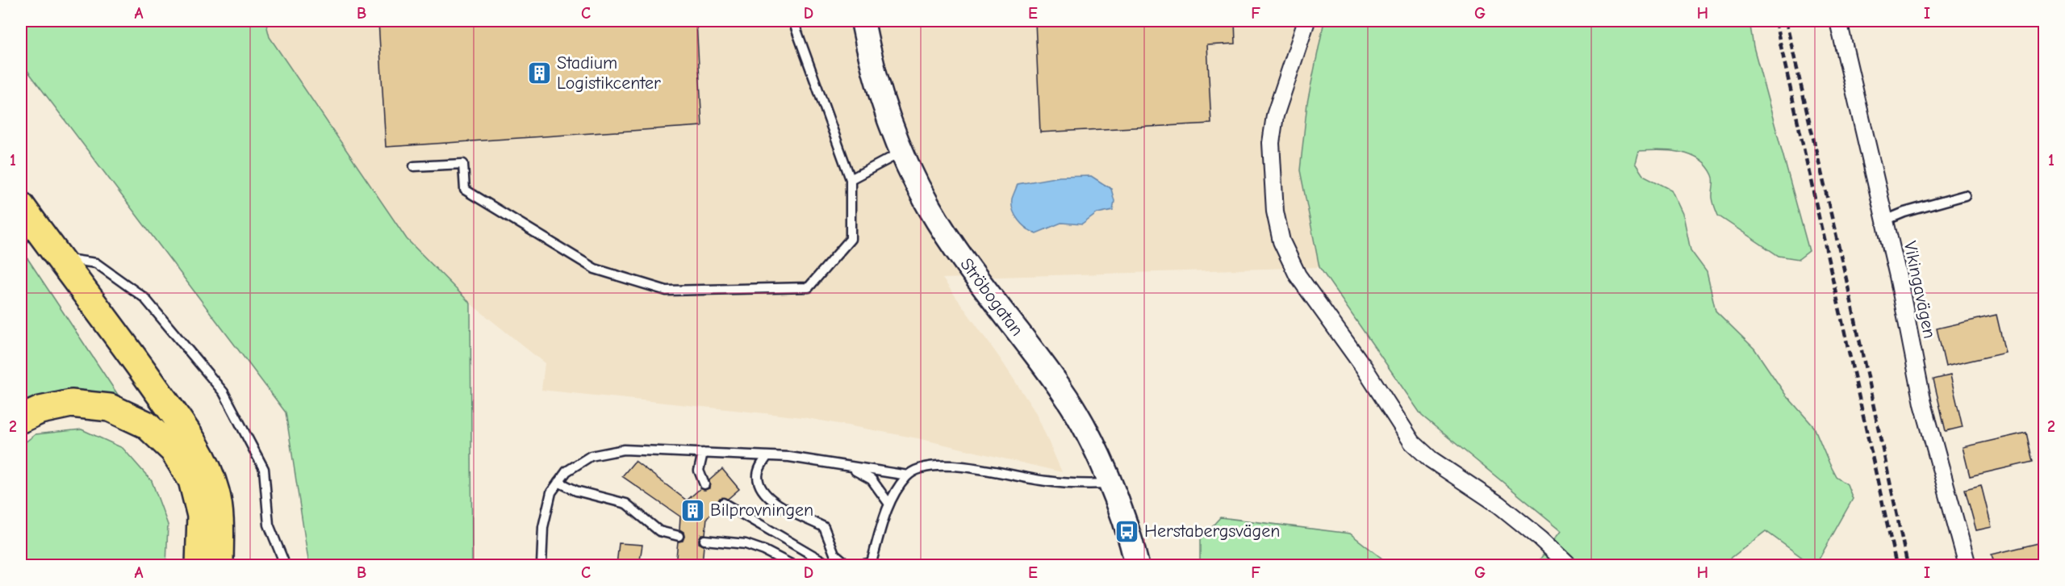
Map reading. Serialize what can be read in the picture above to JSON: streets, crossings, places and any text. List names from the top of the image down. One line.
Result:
{"streets":{"street":["Vikingavägen","Ströbogatan"]},"places":{"building":["Stadium Logistikcenter","Bilprovningen"],"bus stop":["Herstabergsvägen"]},"grid":{"columns":["A","B","C","D","E","F","G","H","I"],"rows":["1","2"]}}
